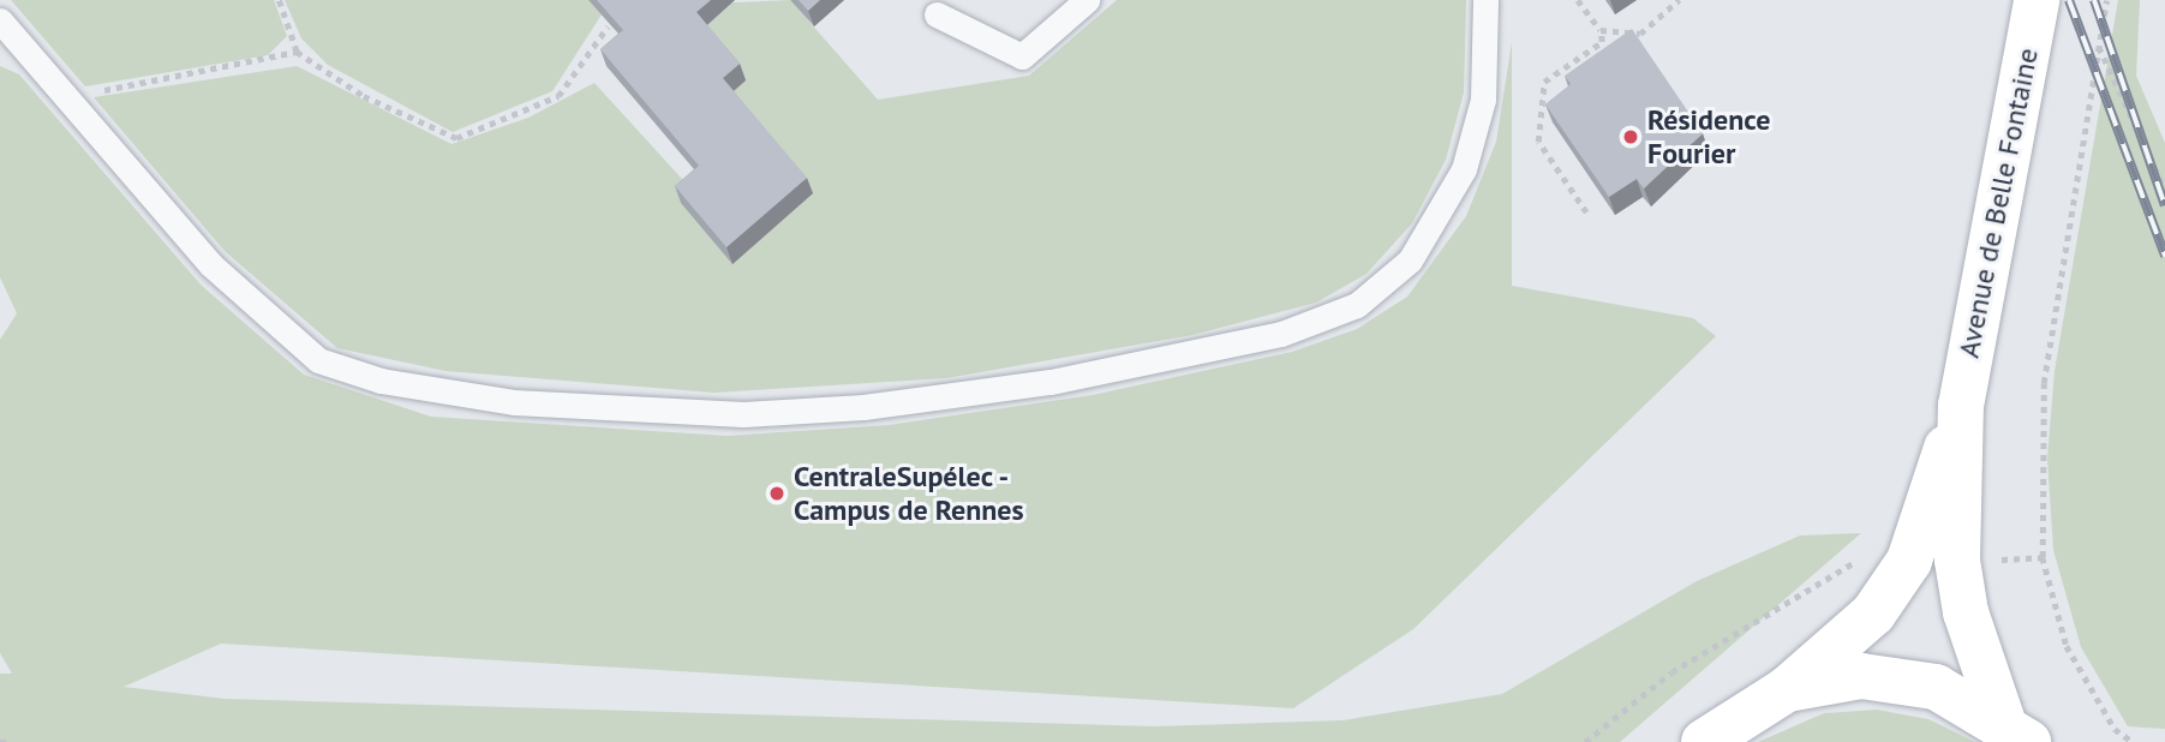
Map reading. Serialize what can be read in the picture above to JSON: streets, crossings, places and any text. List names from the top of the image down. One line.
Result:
{"streets":{"main road":["Avenue de Belle Fontaine"]},"places":["Résidence Fourier","CentraleSupélec - Campus de Rennes"]}
